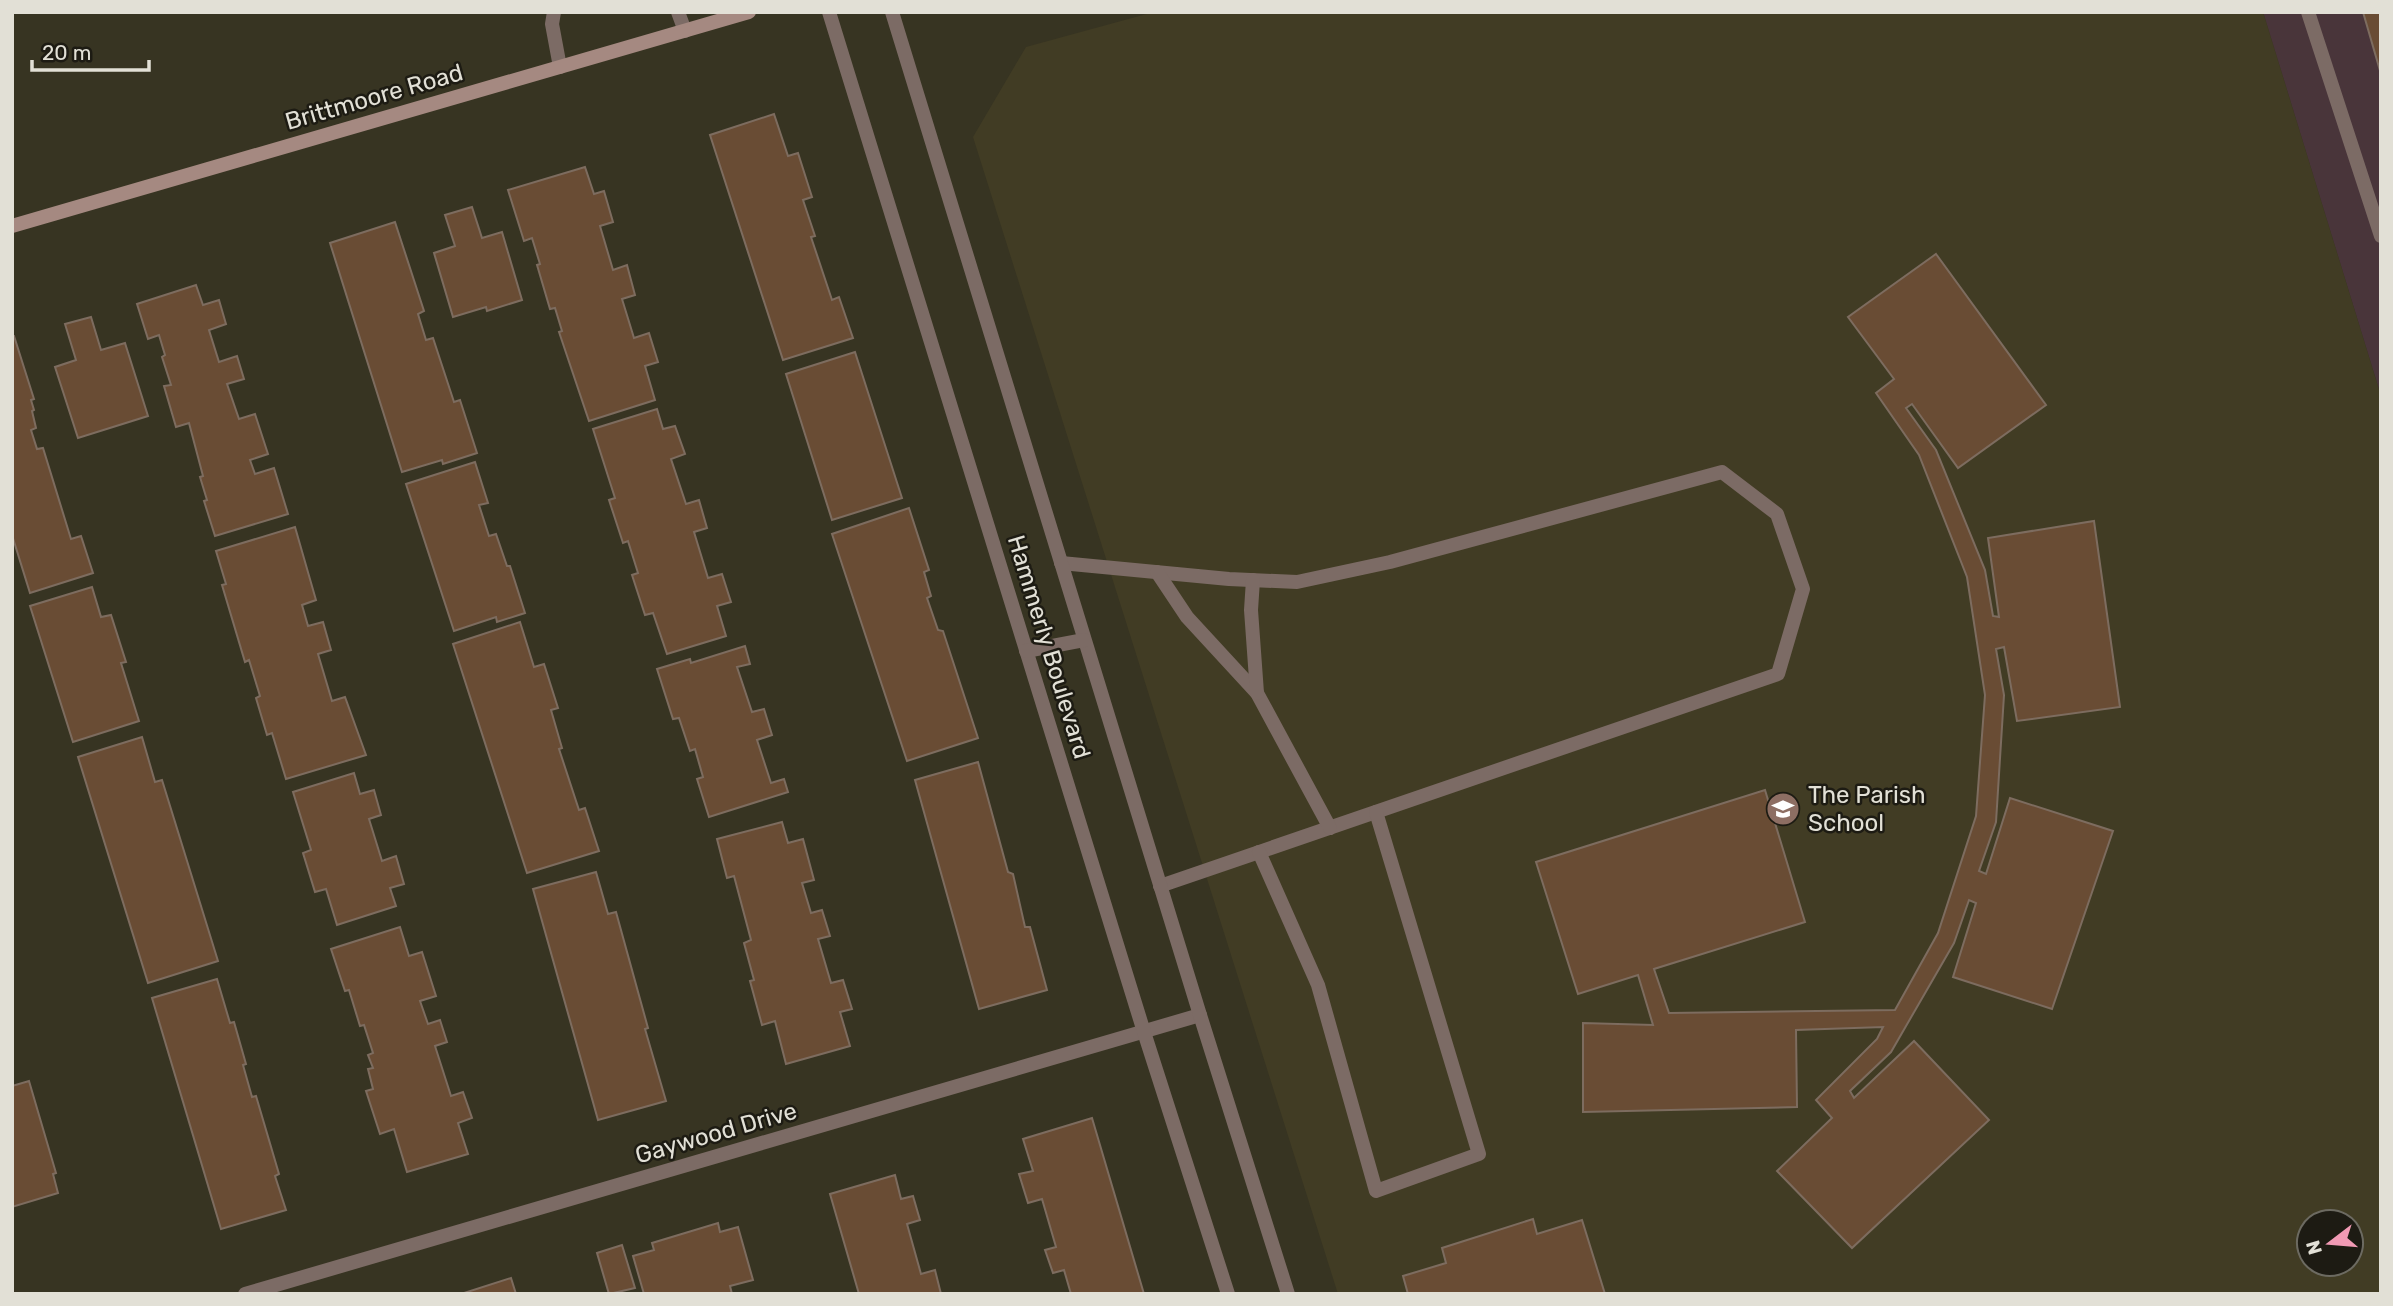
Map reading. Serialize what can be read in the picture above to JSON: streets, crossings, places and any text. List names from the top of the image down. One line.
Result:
{"streets":{"main road":["Brittmoore Road"],"street":["Hammerly Boulevard","Gaywood Drive"]},"crossings":[["Hammerly Boulevard","Gaywood Drive"]],"places":{"school or university":["The Parish School"]},"scale_bar":"20 m","north":"left"}
